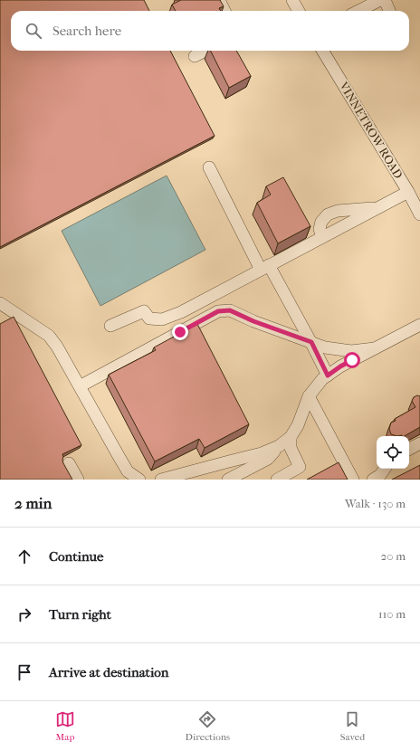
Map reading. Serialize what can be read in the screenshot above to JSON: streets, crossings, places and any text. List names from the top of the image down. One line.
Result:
{"streets":{"street":["VINNETROW ROAD"]},"page":{"search":"Search here","heading":["2 min","Walk · 130 m"],"list":[["Continue","20 m"],["Turn right","110 m"],"Arrive at destination"],"nav":["Map","Directions","Saved"]}}
